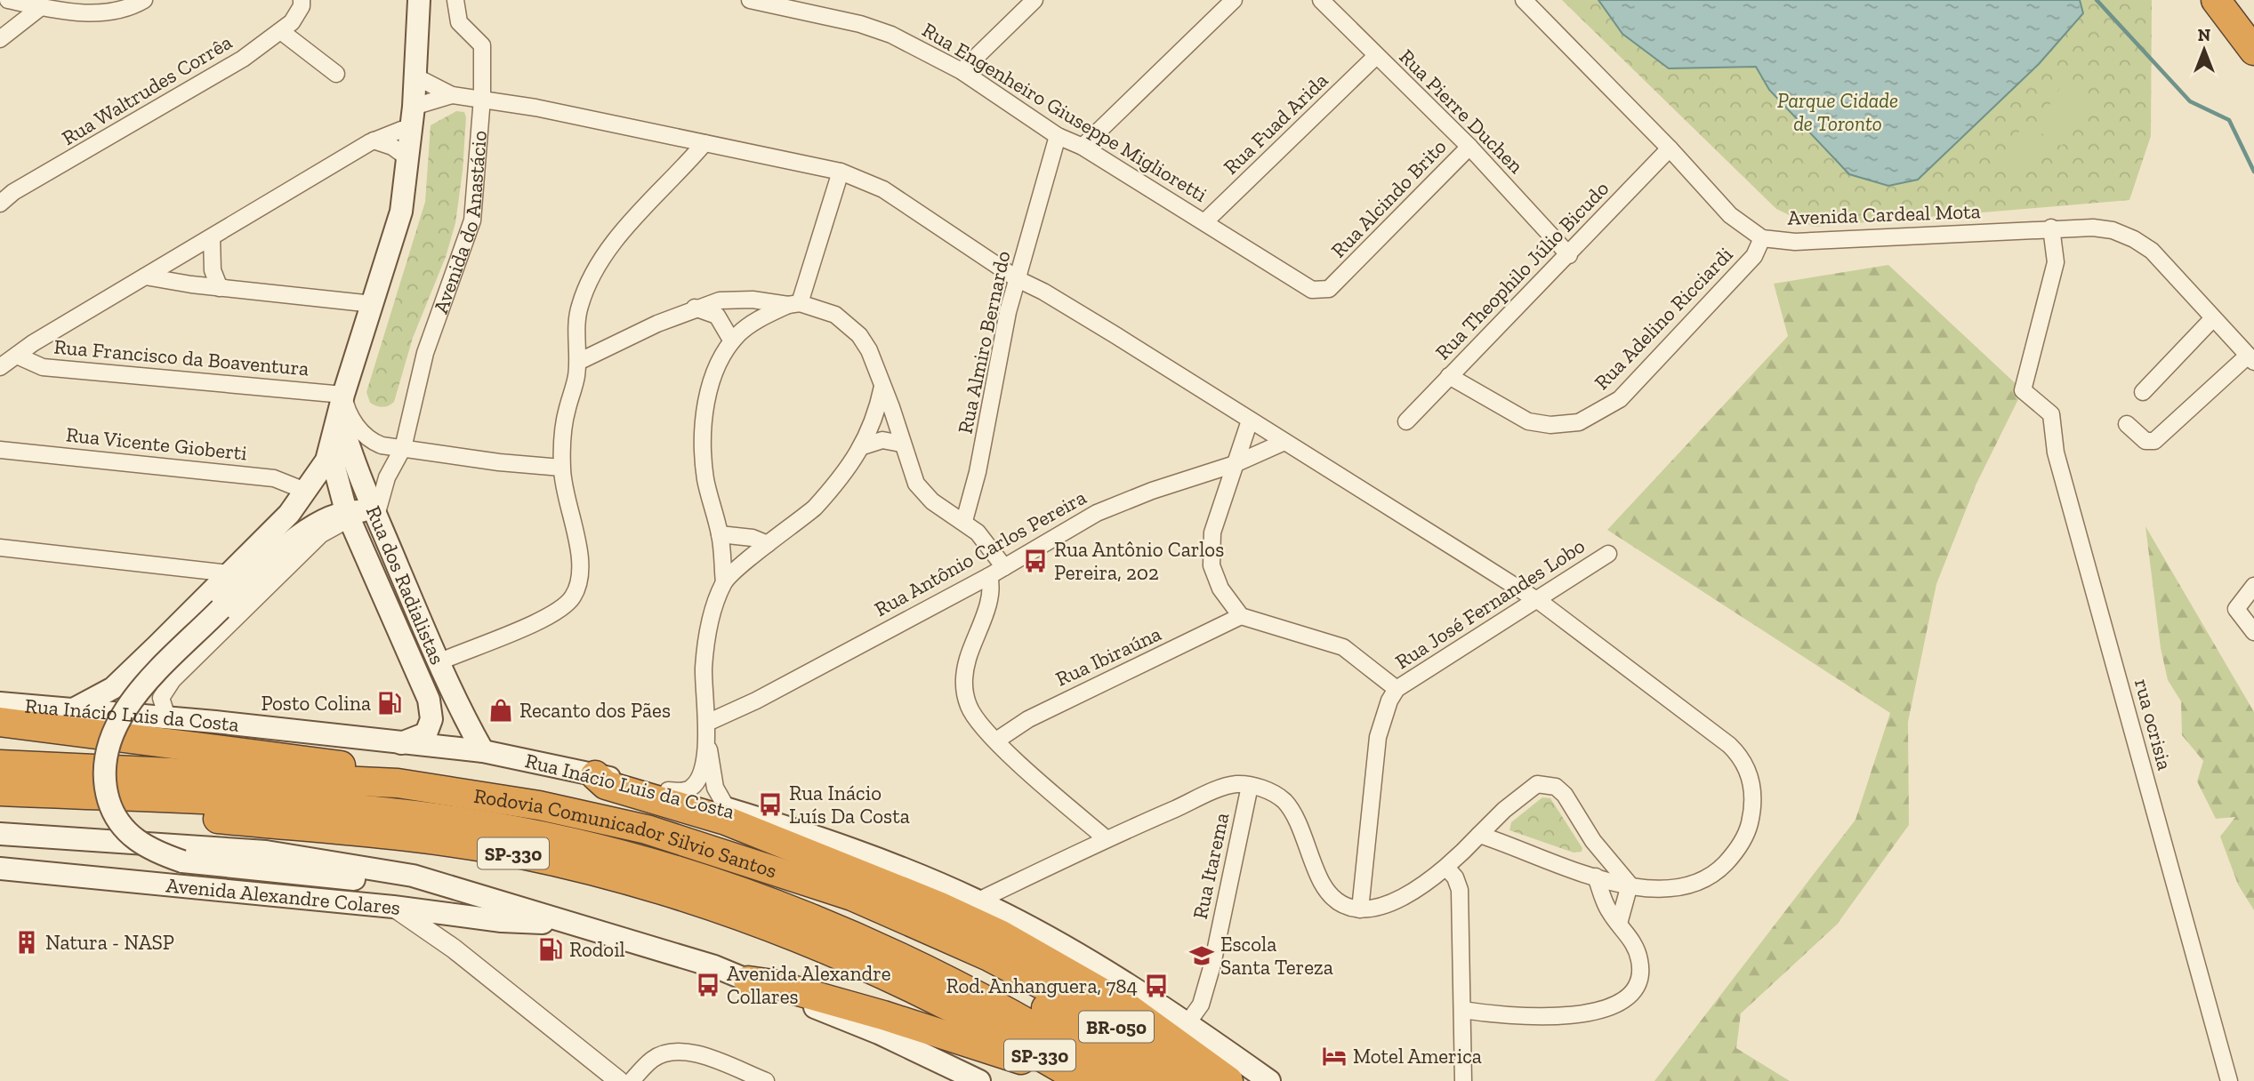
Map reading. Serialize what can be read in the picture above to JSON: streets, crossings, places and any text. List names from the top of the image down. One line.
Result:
{"streets":{"highway":["Rodovia Comunicador Silvio Santos","SP-330","BR-050"],"main road":["Rua dos Radialistas","Rua Inácio Luis da Costa","Avenida Alexandre Colares"],"street":["Rua Waltrudes Corrêa","Rua Pierre Duchen","Rua Engenheiro Giuseppe Miglioretti","Rua Fuad Arida","Rua Alcindo Brito","Avenida Cardeal Mota","Avenida do Anastácio","Rua Theophilo Júlio Bicudo","Rua Adelino Ricciardi","Rua Almiro Bernardo","Rua Francisco da Boaventura","Rua Vicente Gioberti","Rua Antônio Carlos Pereira","Rua José Fernandes Lobo","Rua Ibiraúna","rua ocrisia","Rua Itarema"]},"crossings":[["Rua Pierre Duchen","Rua Fuad Arida"],["Rua Pierre Duchen","Rua Alcindo Brito"],["Rua Pierre Duchen","Rua Theophilo Júlio Bicudo"],["Rua Engenheiro Giuseppe Miglioretti","Rua Fuad Arida"],["Rua Engenheiro Giuseppe Miglioretti","Rua Alcindo Brito"],["Rua Engenheiro Giuseppe Miglioretti","Rua Almiro Bernardo"],["Avenida Cardeal Mota","Rua Theophilo Júlio Bicudo"],["Avenida Cardeal Mota","Rua Adelino Ricciardi"],["Avenida Cardeal Mota","rua ocrisia"],["Avenida do Anastácio","Rua dos Radialistas"],["Rua Theophilo Júlio Bicudo","Rua Adelino Ricciardi"],["Rua Francisco da Boaventura","Rua dos Radialistas"],["Rua dos Radialistas","Rua Inácio Luis da Costa"],["Rua Inácio Luis da Costa","Rua Itarema"]],"parks":["Parque Cidade de Toronto"],"places":{"bus stop":["Rua Antônio Carlos Pereira, 202","Rua Inácio Luís Da Costa","Avenida Alexandre Collares","Rod. Anhanguera, 784"],"fuel station":["Posto Colina","Rodoil"],"shop":["Recanto dos Pães"],"building":["Natura - NASP"],"school or university":["Escola Santa Tereza"],"hotel":["Motel America"]},"north":"top"}
